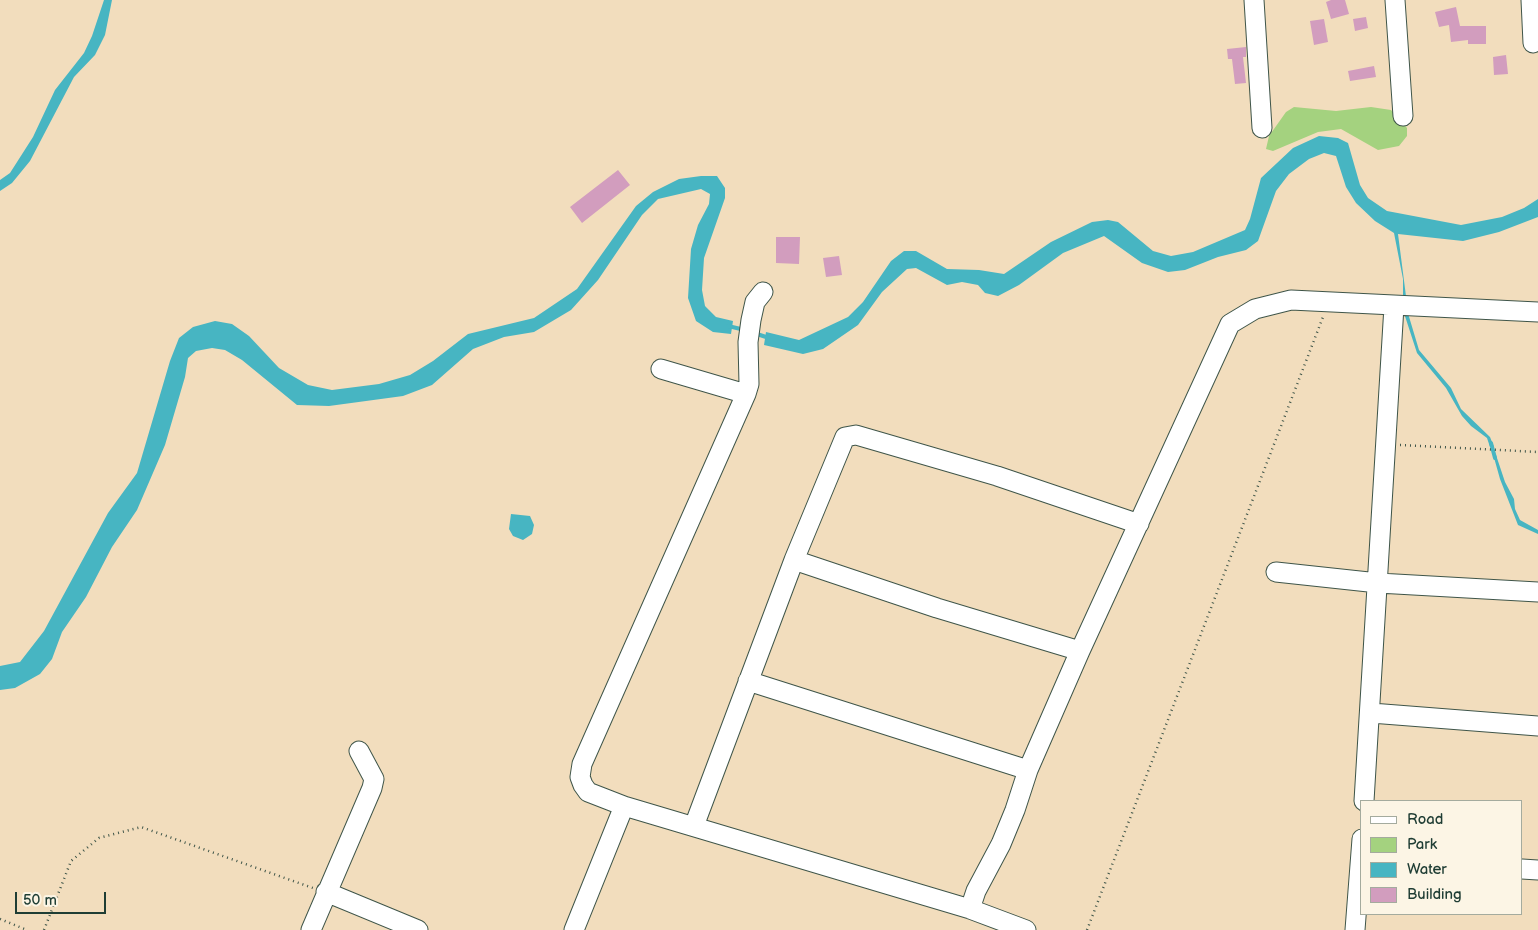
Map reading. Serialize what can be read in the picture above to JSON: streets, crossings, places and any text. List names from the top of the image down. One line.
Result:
{"legend":["Road","Park","Water","Building"],"scale_bar":"50 m"}
